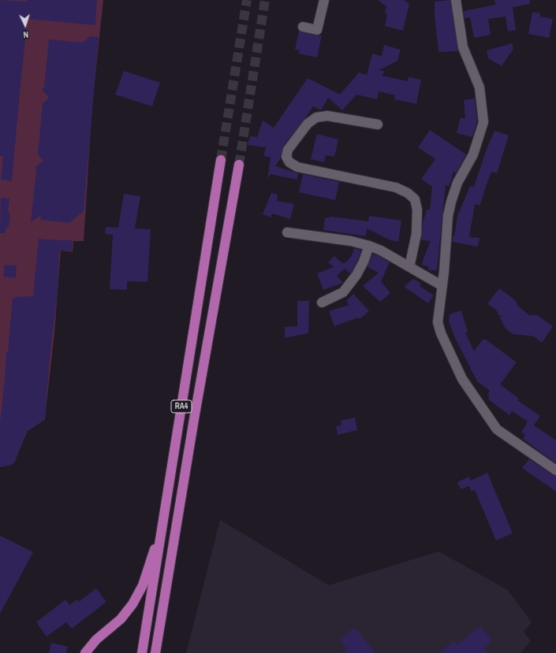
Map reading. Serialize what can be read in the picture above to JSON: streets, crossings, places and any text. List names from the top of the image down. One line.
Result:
{"streets":{"highway":["RA4"]},"north":"bottom"}
